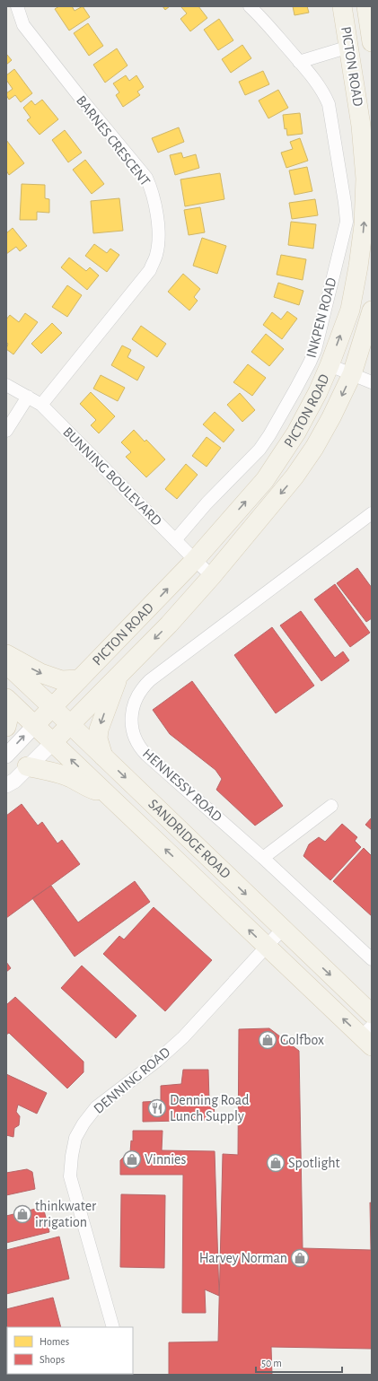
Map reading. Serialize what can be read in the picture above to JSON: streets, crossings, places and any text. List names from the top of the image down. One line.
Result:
{"streets":{"main road":["PICTON ROAD","SANDRIDGE ROAD"],"street":["BARNES CRESCENT","INKPEN ROAD","BUNNING BOULEVARD","HENNESSY ROAD","DENNING ROAD"]},"crossings":[["PICTON ROAD","BUNNING BOULEVARD"],["PICTON ROAD","SANDRIDGE ROAD"],["BARNES CRESCENT","BUNNING BOULEVARD"],["INKPEN ROAD","BUNNING BOULEVARD"],["SANDRIDGE ROAD","DENNING ROAD"]],"places":{"shop":["Golfbox","Vinnies","Spotlight","thinkwater irrigation","Harvey Norman"],"restaurant":["Denning Road Lunch Supply"]},"legend":["Homes","Shops"],"scale_bar":"50 m"}
